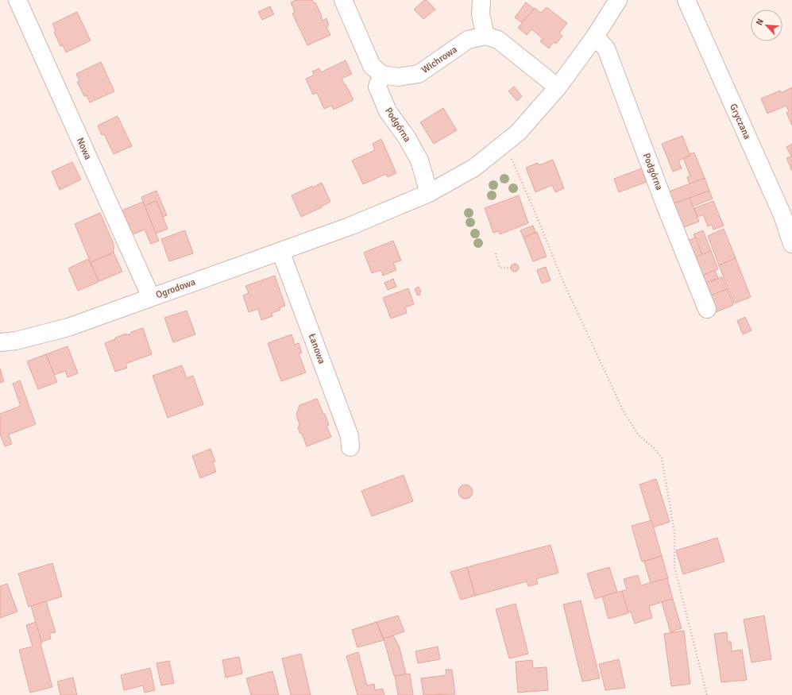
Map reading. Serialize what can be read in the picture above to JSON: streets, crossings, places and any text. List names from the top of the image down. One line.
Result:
{"streets":{"street":["Wichrowa","Gryczana","Podgórna","Nowa","Ogrodowa","Łanowa"]},"crossings":[["Wichrowa","Podgórna"],["Podgórna","Ogrodowa"],["Nowa","Ogrodowa"],["Ogrodowa","Łanowa"]],"north":"top left"}
